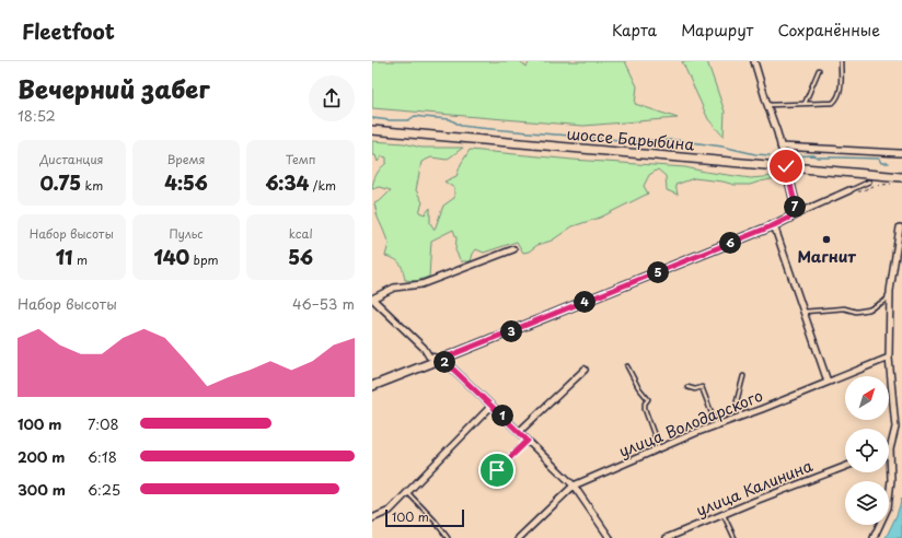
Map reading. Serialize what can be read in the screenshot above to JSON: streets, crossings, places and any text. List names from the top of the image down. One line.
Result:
{"streets":{"main road":["шоссе Барыбина"],"street":["улица Володарского","улица Калинина"]},"places":["Магнит"],"scale_bar":"100 m","north":"top right","page":{"header":"Fleetfoot","nav":["Карта","Маршрут","Сохранённые"],"heading":["Вечерний забег","18:52"],"stats":[["Дистанция","0.75 km"],["Время","4:56"],["Темп","6:34 /km"],["Набор высоты","11 m"],["Пульс","140 bpm"],["kcal","56"]],"pins":["7","6","5","4","3","2","1"],"chart":["Набор высоты","46–53 m"],"list":[{"name":"100 m","note":"7:08"},{"name":"200 m","note":"6:18"},{"name":"300 m","note":"6:25"}],"scale":"100 m"}}
